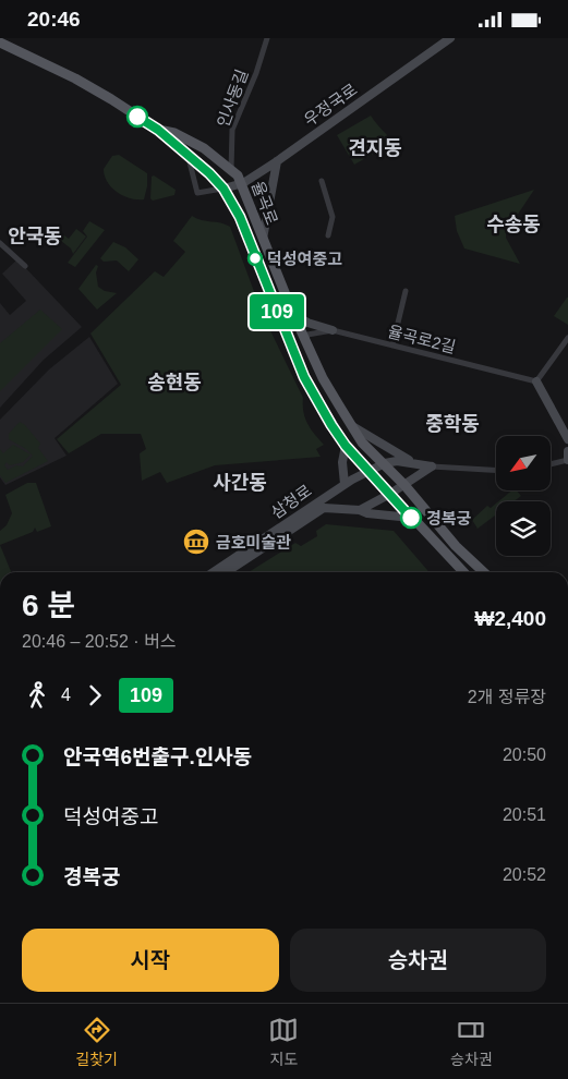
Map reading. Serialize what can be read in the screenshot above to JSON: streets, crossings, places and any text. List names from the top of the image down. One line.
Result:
{"streets":{"main road":["율곡로"],"street":["인사동길","우정국로","율곡로2길","삼청로"]},"crossings":[["인사동길","율곡로"],["우정국로","율곡로"],["율곡로","율곡로2길"],["율곡로","삼청로"]],"districts":["견지동","수송동","안국동","송현동","중학동","사간동"],"places":{"other":["덕성여중고","경복궁"],"museum":["금호미술관"]},"lines":["bus line 109"],"north":"bottom left","page":{"status":"20:46","on_map":"109","heading":["6 분","20:46 – 20:52 · 버스","₩2,400"],"legs":["4","109","2개 정류장"],"list":[{"name":"안국역6번출구.인사동","value":"20:50"},{"name":"덕성여중고","value":"20:51"},{"name":"경복궁","value":"20:52"}],"buttons":["시작","승차권"],"tabs":["길찾기","지도","승차권"]}}
